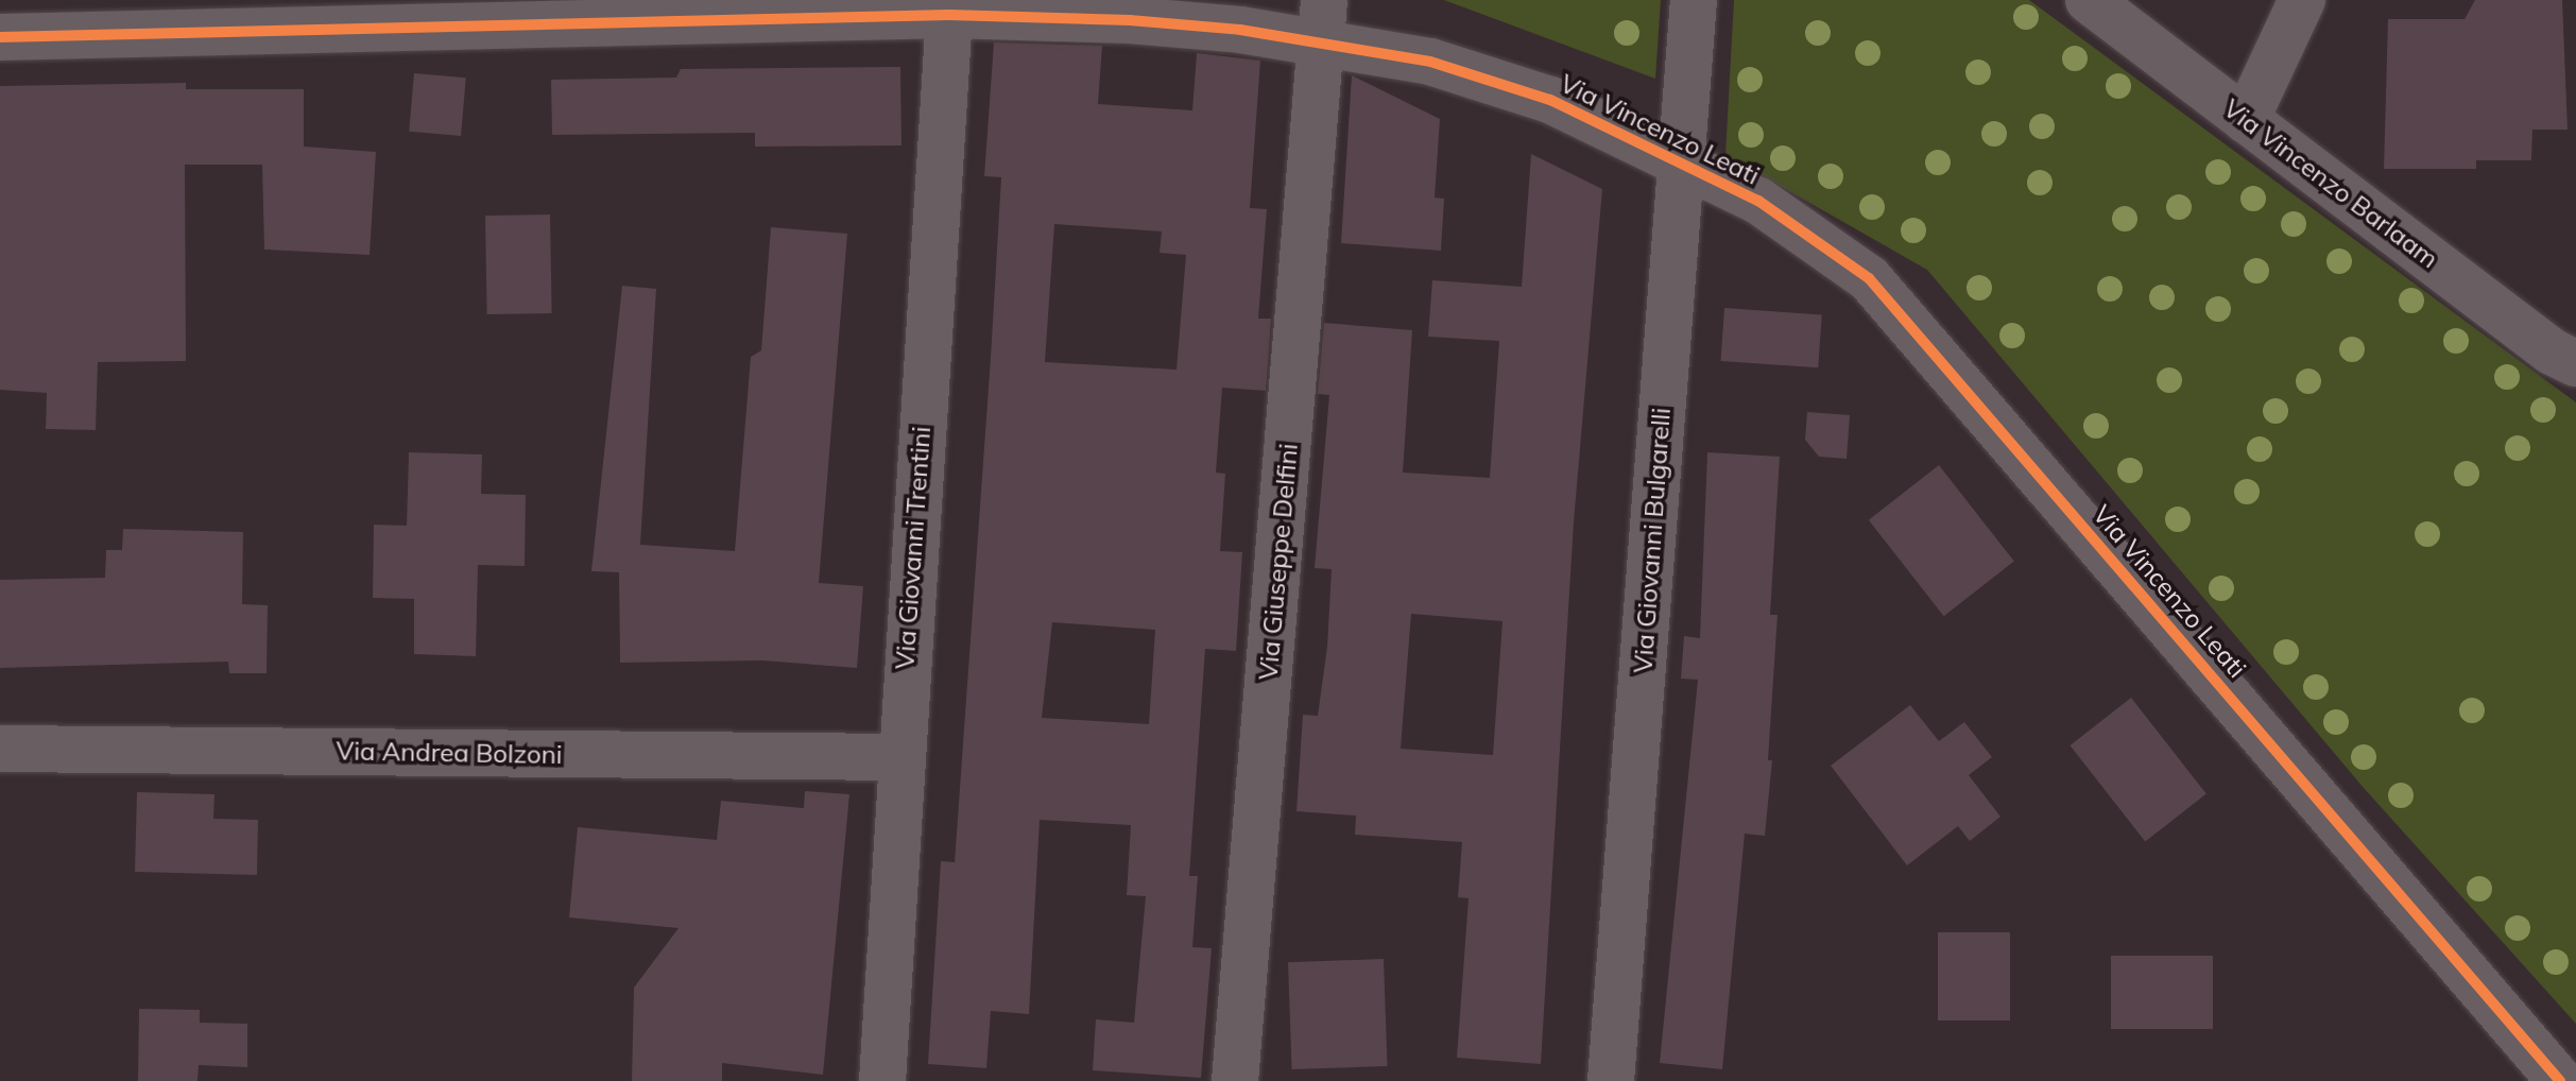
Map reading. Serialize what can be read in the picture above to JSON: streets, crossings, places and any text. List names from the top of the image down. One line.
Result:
{"streets":{"street":["Via Vincenzo Leati","Via Vincenzo Barlaam","Via Giovanni Bulgarelli","Via Giovanni Trentini","Via Giuseppe Delfini","Via Andrea Bolzoni"]},"crossings":[["Via Vincenzo Leati","Via Giovanni Bulgarelli"],["Via Vincenzo Leati","Via Giovanni Trentini"],["Via Vincenzo Leati","Via Giuseppe Delfini"],["Via Giovanni Trentini","Via Andrea Bolzoni"]]}
